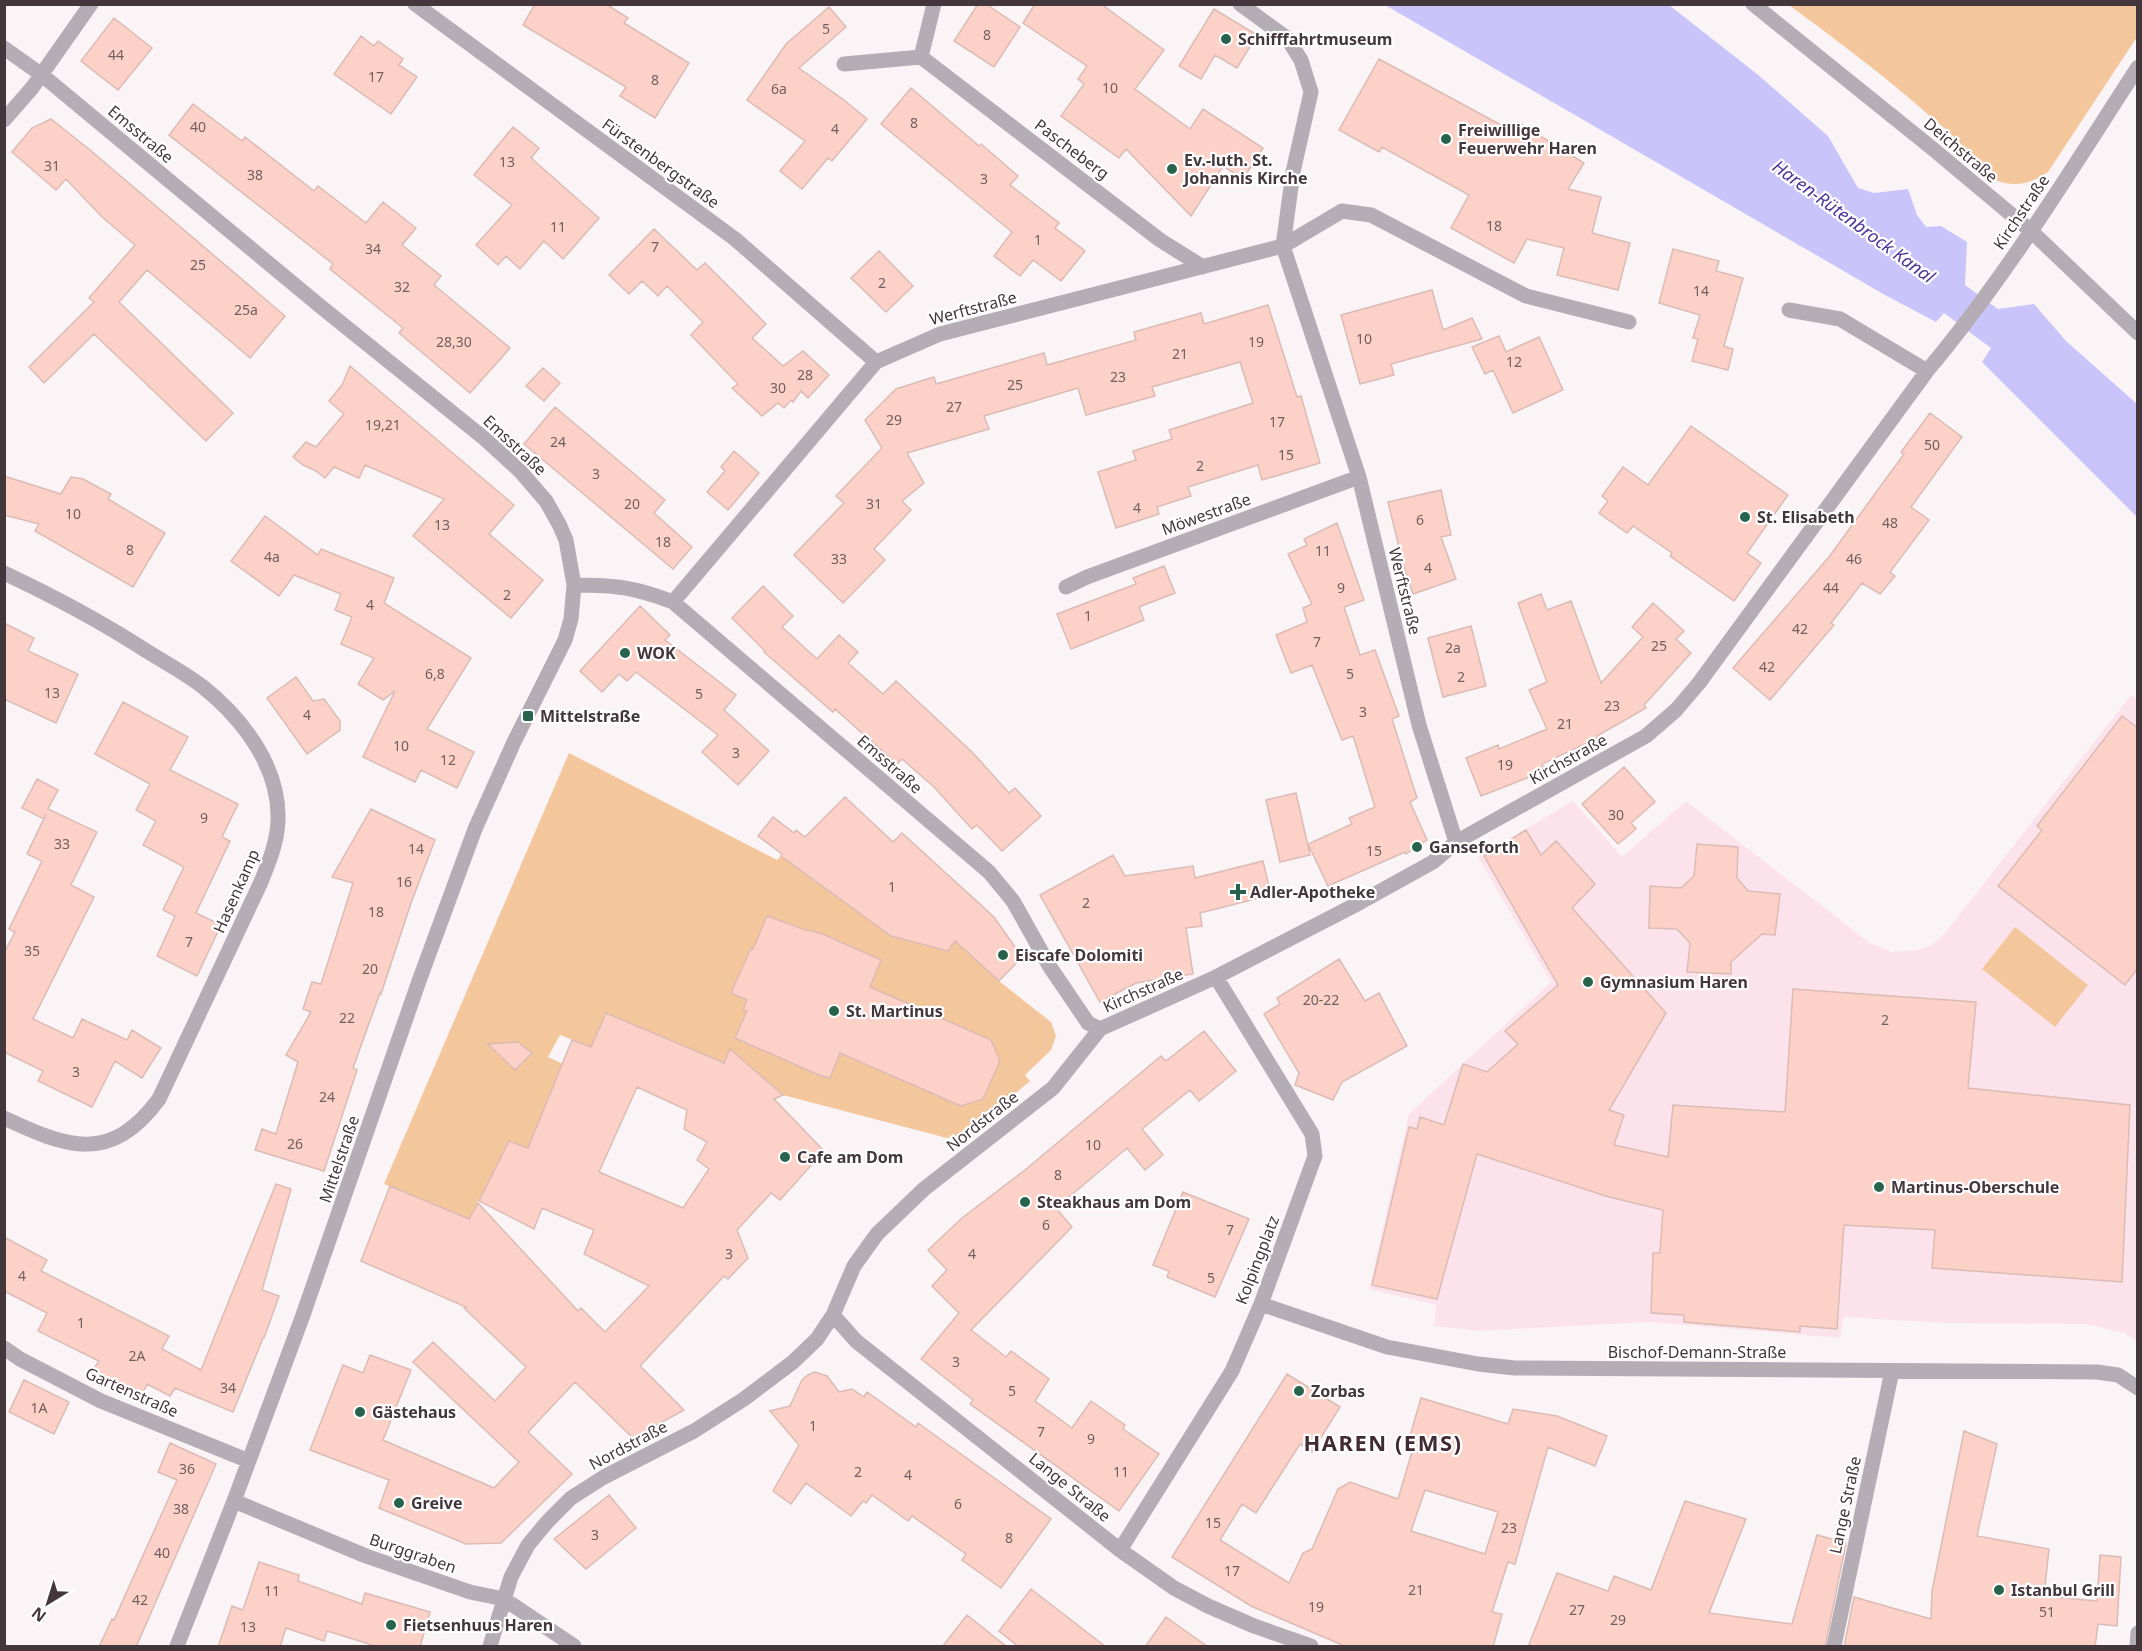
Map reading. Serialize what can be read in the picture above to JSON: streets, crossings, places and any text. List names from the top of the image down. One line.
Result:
{"streets":{"street":["Emsstraße","Pascheberg","Deichstraße","Fürstenbergstraße","Kirchstraße","Werftstraße","Möwestraße","Hasenkamp","Nordstraße","Mittelstraße","Kolpingplatz","Bischof-Demann-Straße","Gartenstraße","Lange Straße","Burggraben"]},"crossings":[["Emsstraße","Kirchstraße"],["Emsstraße","Werftstraße"],["Emsstraße","Nordstraße"],["Emsstraße","Mittelstraße"],["Pascheberg","Werftstraße"],["Deichstraße","Kirchstraße"],["Fürstenbergstraße","Werftstraße"],["Kirchstraße","Werftstraße"],["Kirchstraße","Nordstraße"],["Kirchstraße","Kolpingplatz"],["Werftstraße","Möwestraße"],["Nordstraße","Lange Straße"],["Nordstraße","Burggraben"],["Mittelstraße","Gartenstraße"],["Mittelstraße","Burggraben"],["Kolpingplatz","Bischof-Demann-Straße"],["Kolpingplatz","Lange Straße"],["Bischof-Demann-Straße","Lange Straße"]],"districts":["HAREN (EMS)"],"water":["Haren-Rütenbrock Kanal"],"places":{"other":["Schifffahrtmuseum","Freiwillige Feuerwehr Haren","Ev.-luth. St. Johannis Kirche","St. Elisabeth","WOK","Ganseforth","Eiscafe Dolomiti","Gymnasium Haren","St. Martinus","Cafe am Dom","Martinus-Oberschule","Steakhaus am Dom","Zorbas","Gästehaus","Greive","Istanbul Grill","Fietsenhuus Haren"],"transit":["Mittelstraße"],"health":["Adler-Apotheke"]},"house_numbers":["5","8","44","17","8","10","6a","8","40","4","13","31","38","3","18","11","1","7","34","25","2","32","14","25a","10","28,30","19","21","12","28","23","25","30","27","29","17","19,21","24","50","15","2","3","20","31","4","10","6","48","13","18","8","11","4a","33","46","4","9","44","2","4","1","42","7","25","2a","42","6,8","5","2","13","5","23","3","4","21","10","3","12","19","30","9","33","14","15","16","1","2","18","7","35","20","20-22","22","2","3","24","26","10","8","6","7","3","4","4","5","1","2A","3","34","5","1A","1","7","9","36","2","11","4","6","38","15","23","3","8","40","17","21","11","42","19","27","51","29","13"],"north":"bottom left"}
